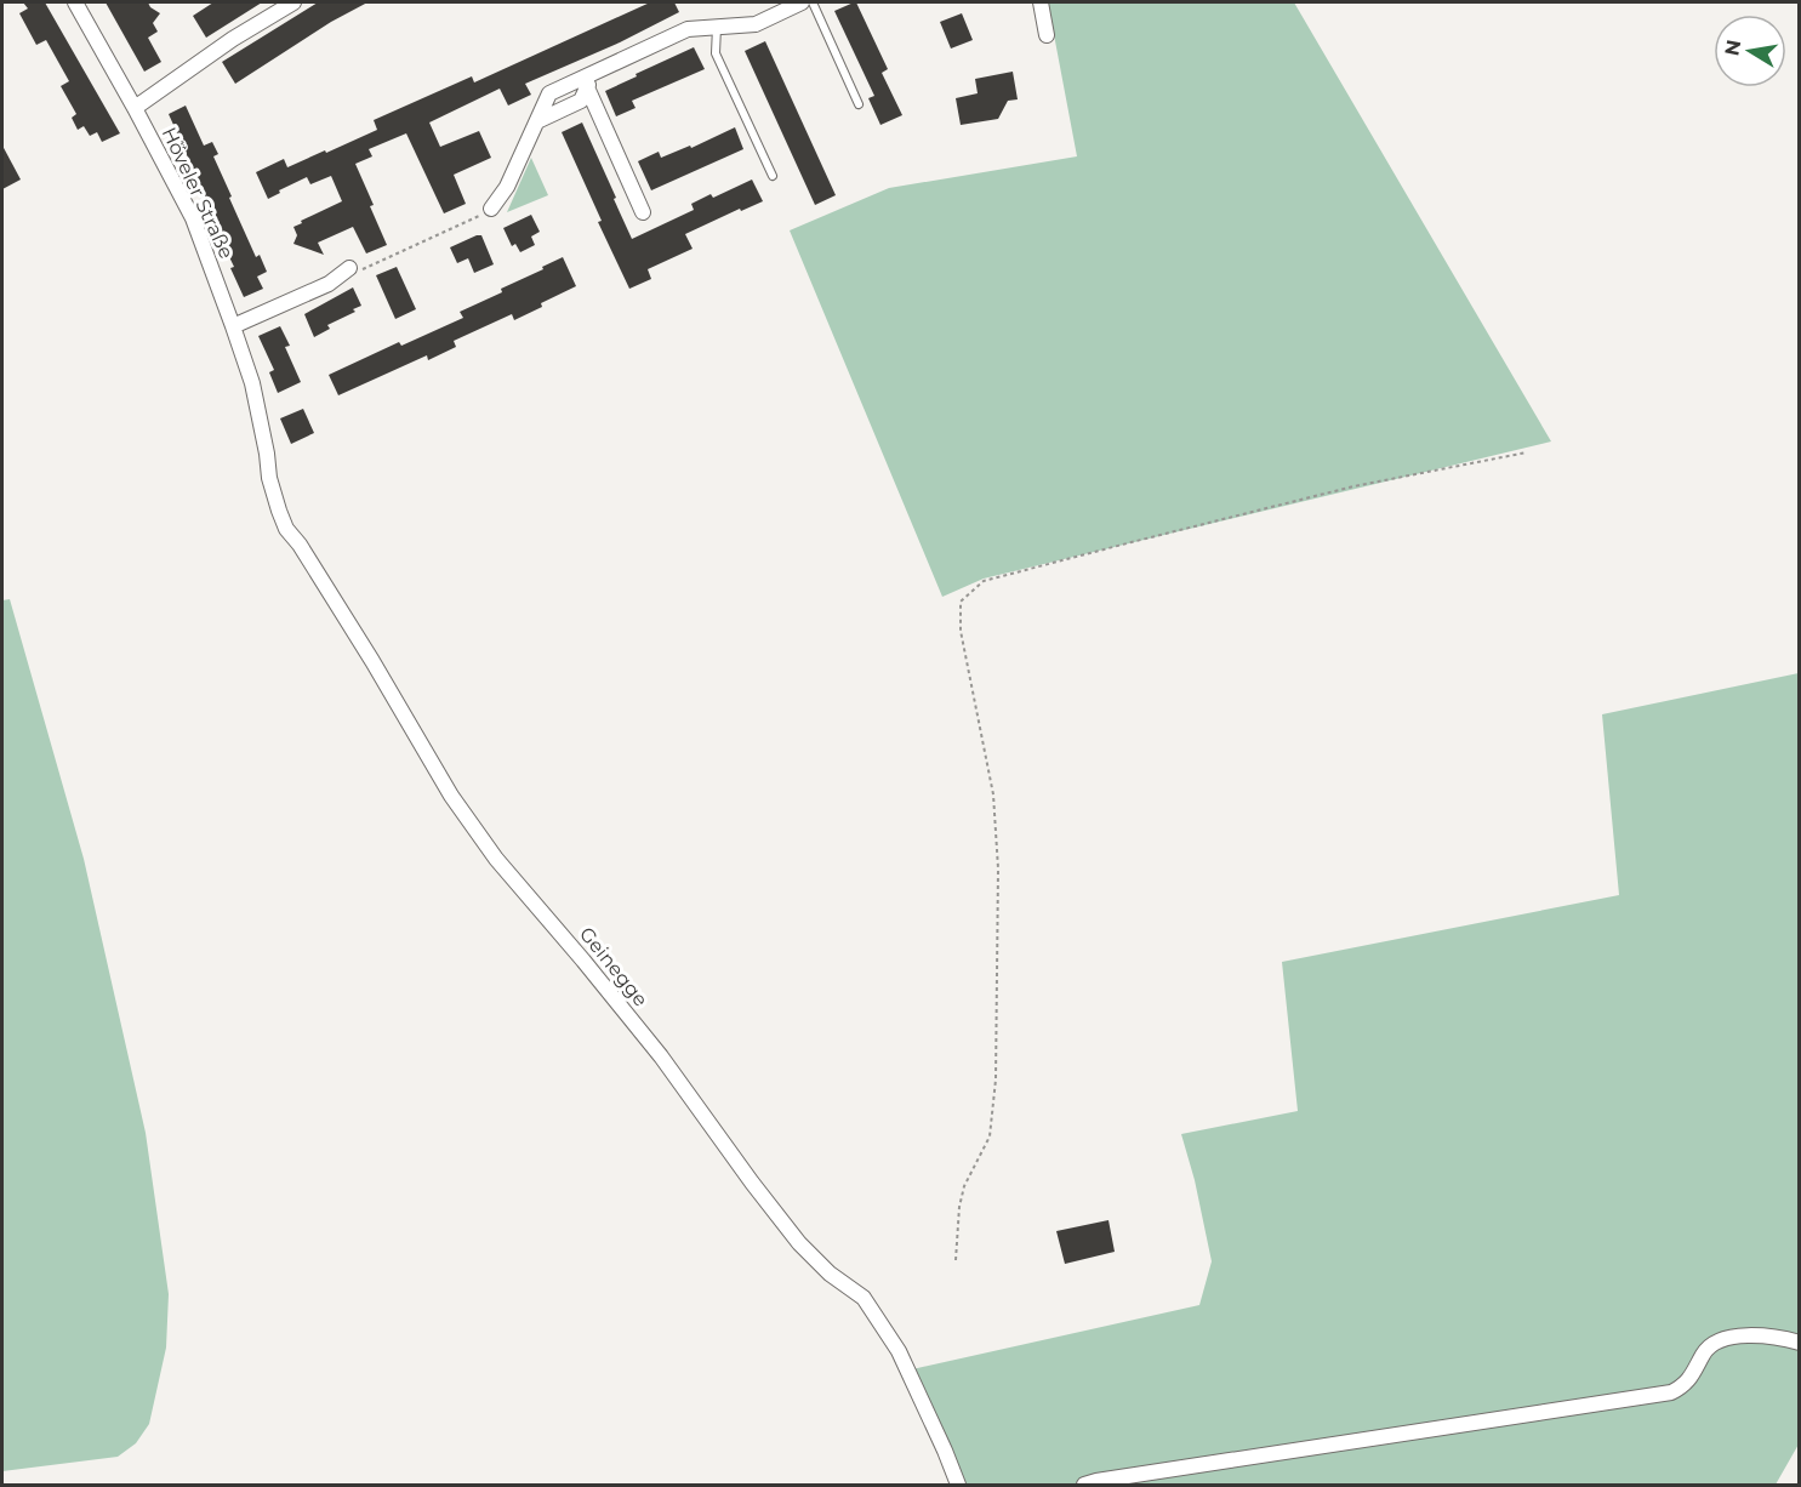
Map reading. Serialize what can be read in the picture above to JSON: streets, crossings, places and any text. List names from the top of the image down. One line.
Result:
{"streets":{"street":["Höveler Straße","Geinegge"]},"crossings":[["Höveler Straße","Geinegge"]],"north":"left"}
